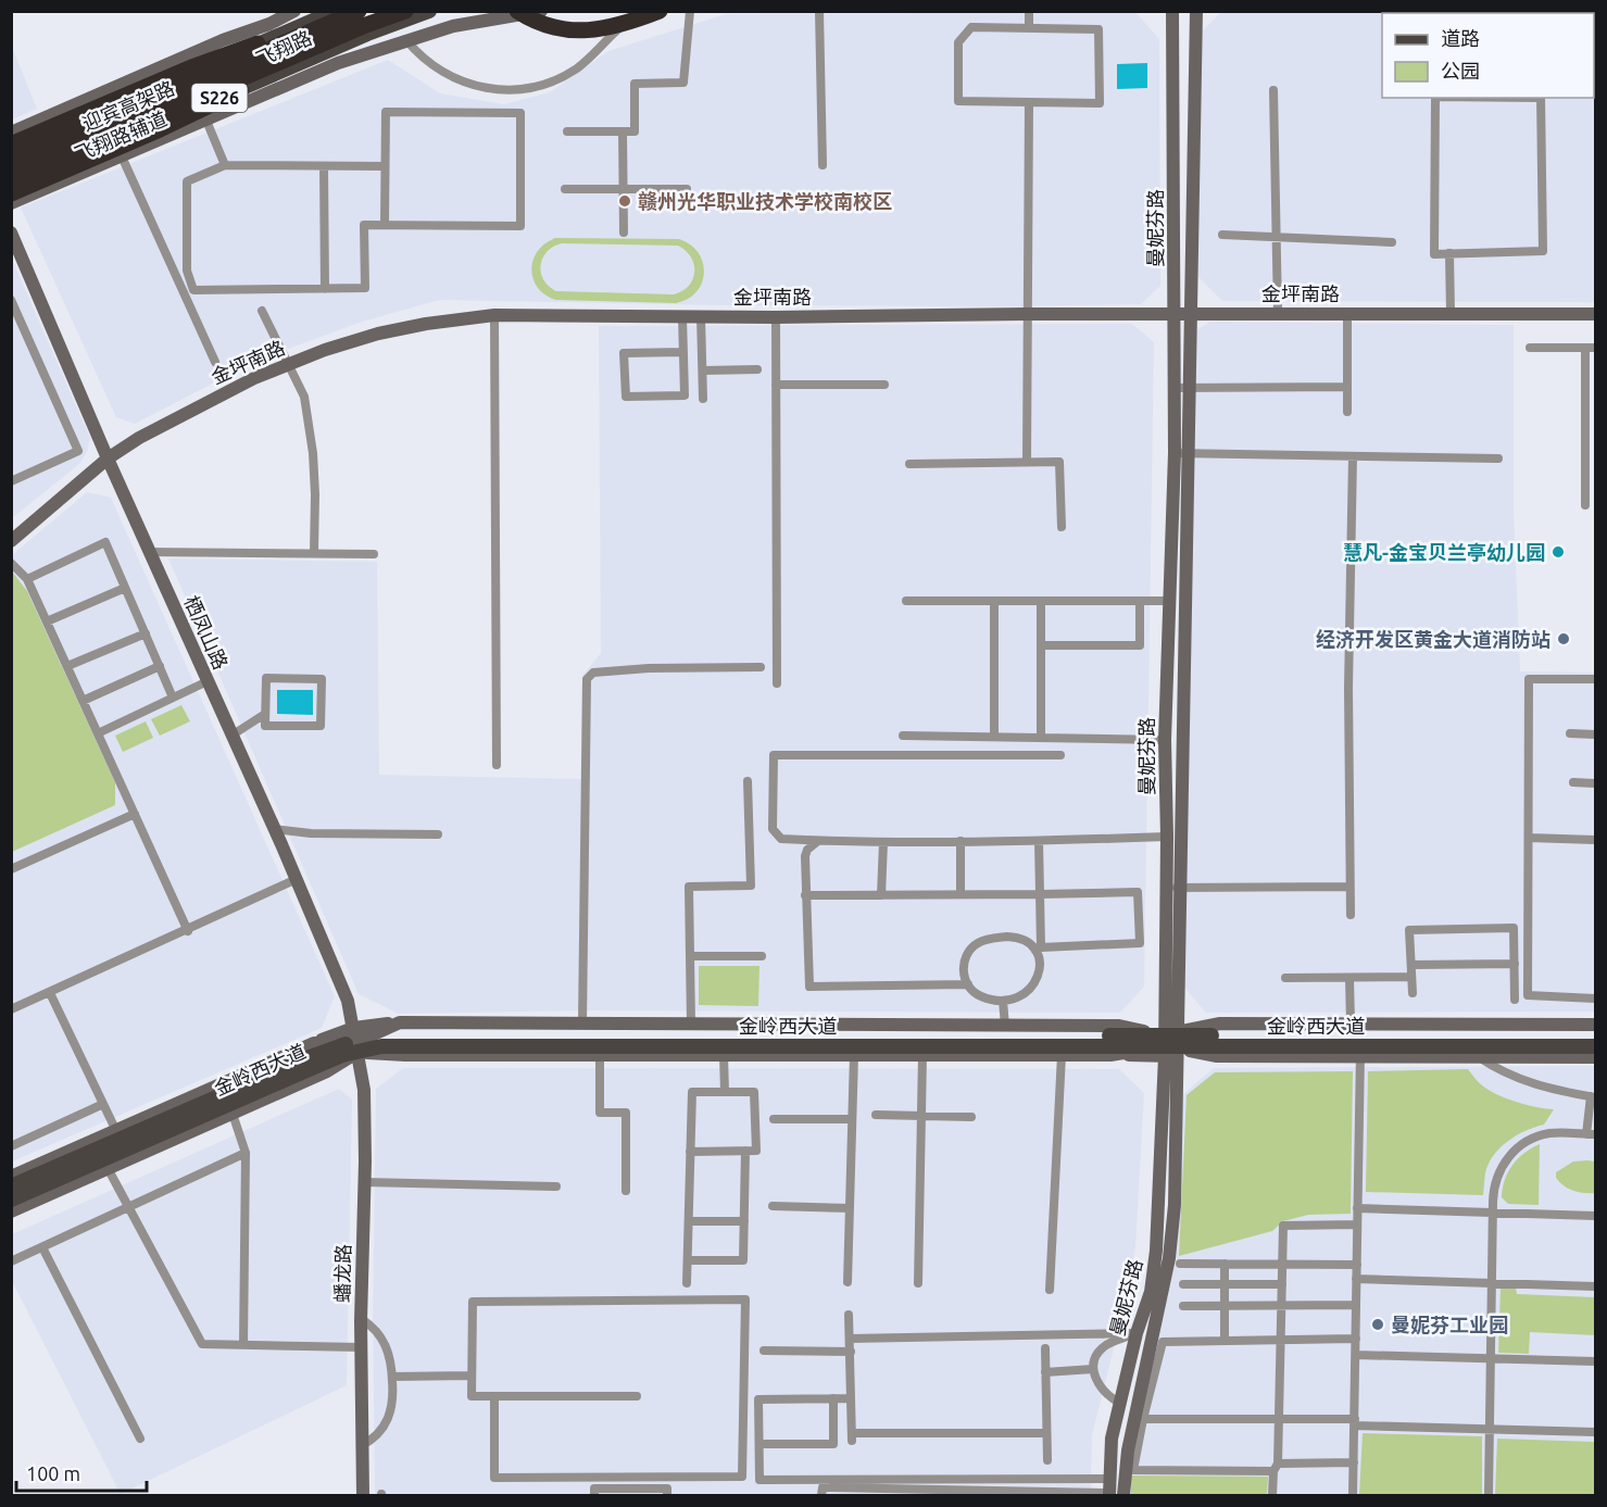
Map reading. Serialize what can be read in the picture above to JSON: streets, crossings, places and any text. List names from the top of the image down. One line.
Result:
{"streets":{"highway":["迎宾高架路"],"main road":["飞翔路","S226","金岭西大道"],"street":["飞翔路辅道","曼妮芬路","金坪南路","栖凤山路","蟠龙路"]},"crossings":[["曼妮芬路","金坪南路"],["曼妮芬路","金岭西大道"],["金坪南路","栖凤山路"],["栖凤山路","金岭西大道"],["栖凤山路","蟠龙路"],["金岭西大道","蟠龙路"]],"places":["赣州光华职业技术学校南校区","慧凡-金宝贝兰亭幼儿园","经济开发区黄金大道消防站","曼妮芬工业园"],"legend":["道路","公园"],"scale_bar":"100 m"}
